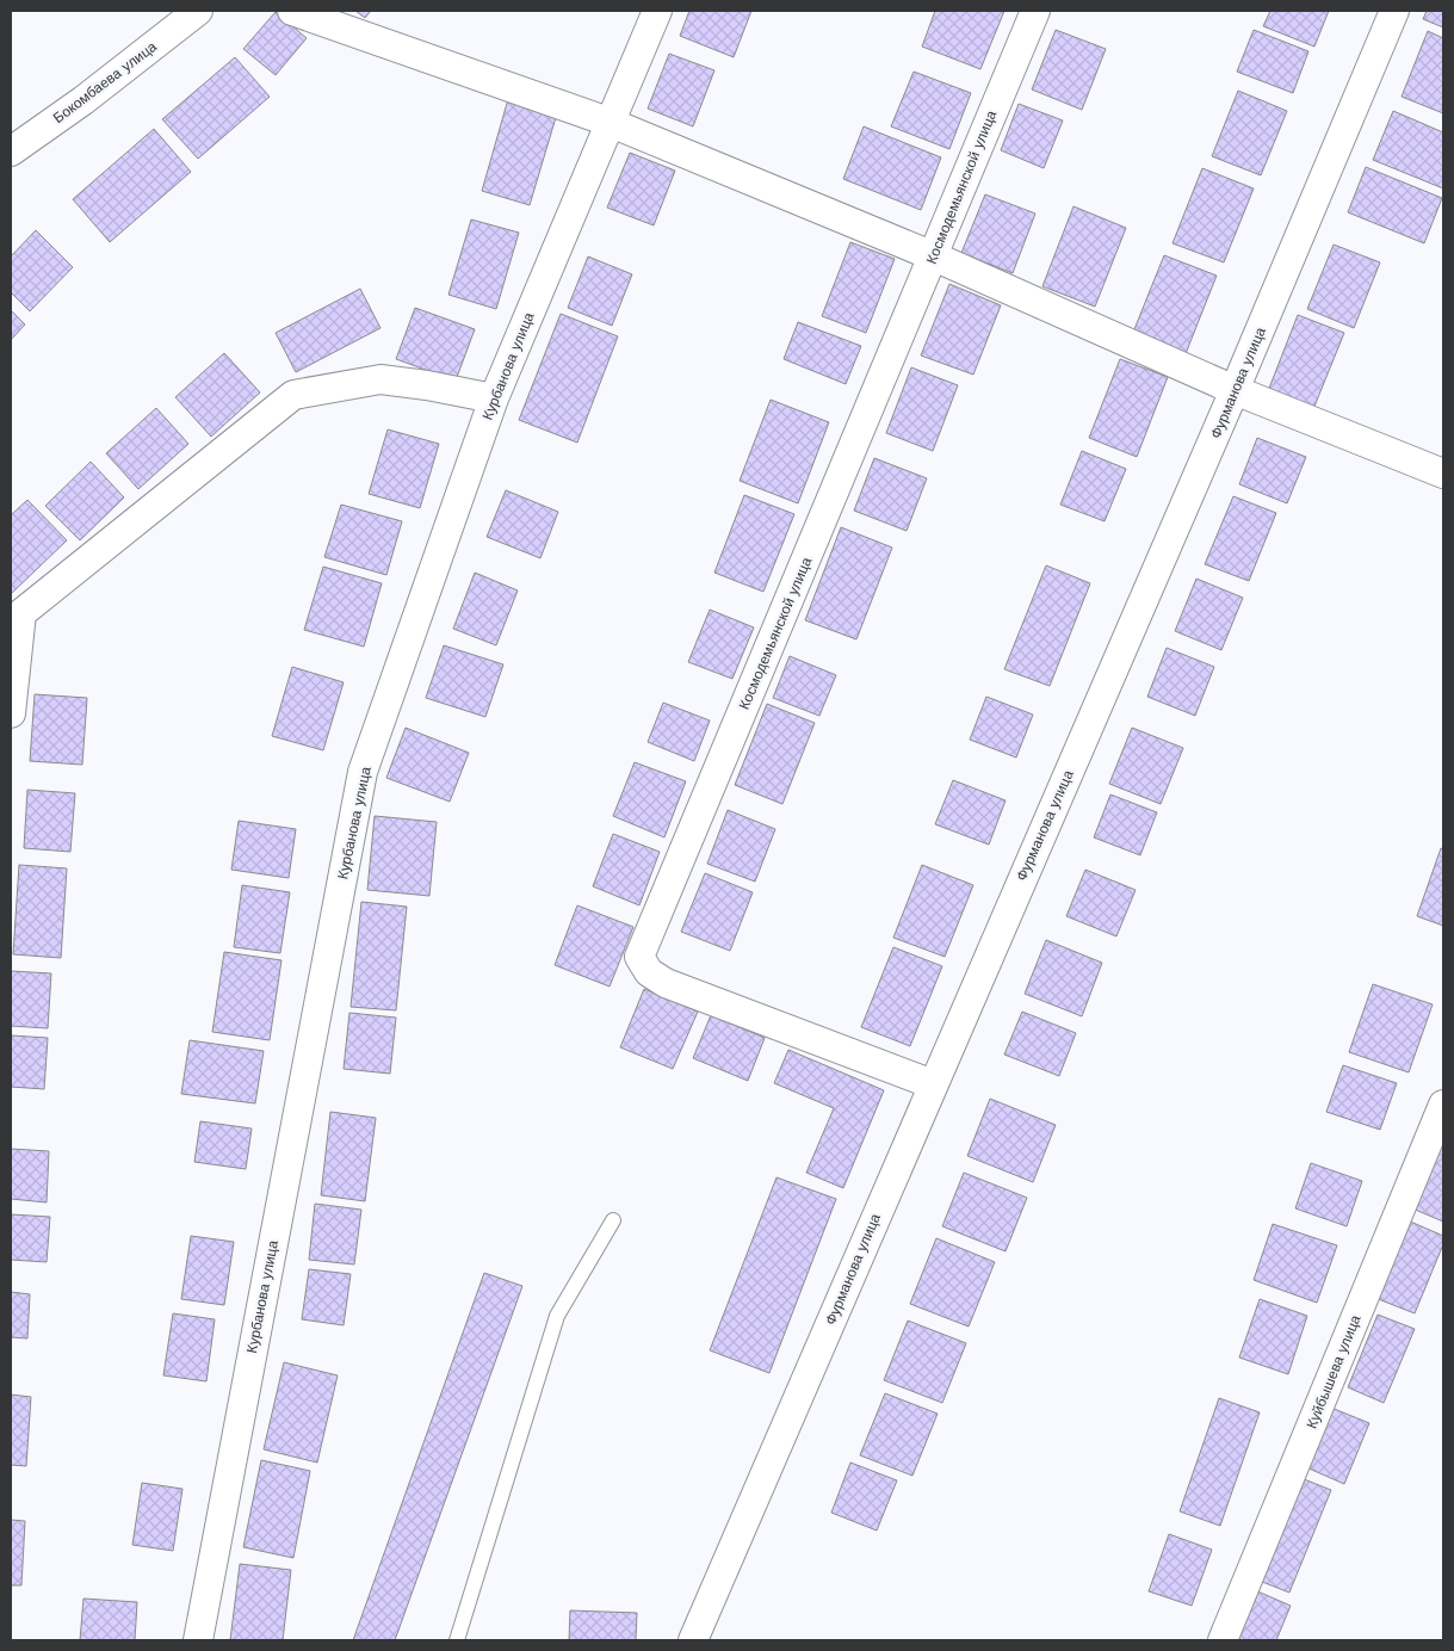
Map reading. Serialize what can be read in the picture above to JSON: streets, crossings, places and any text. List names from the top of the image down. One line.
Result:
{"streets":{"street":["Бокомбаева улица","Космодемьянской улица","Курбанова улица","Фурманова улица","Куйбышева улица"]},"crossings":[["Космодемьянской улица","Фурманова улица"]]}
